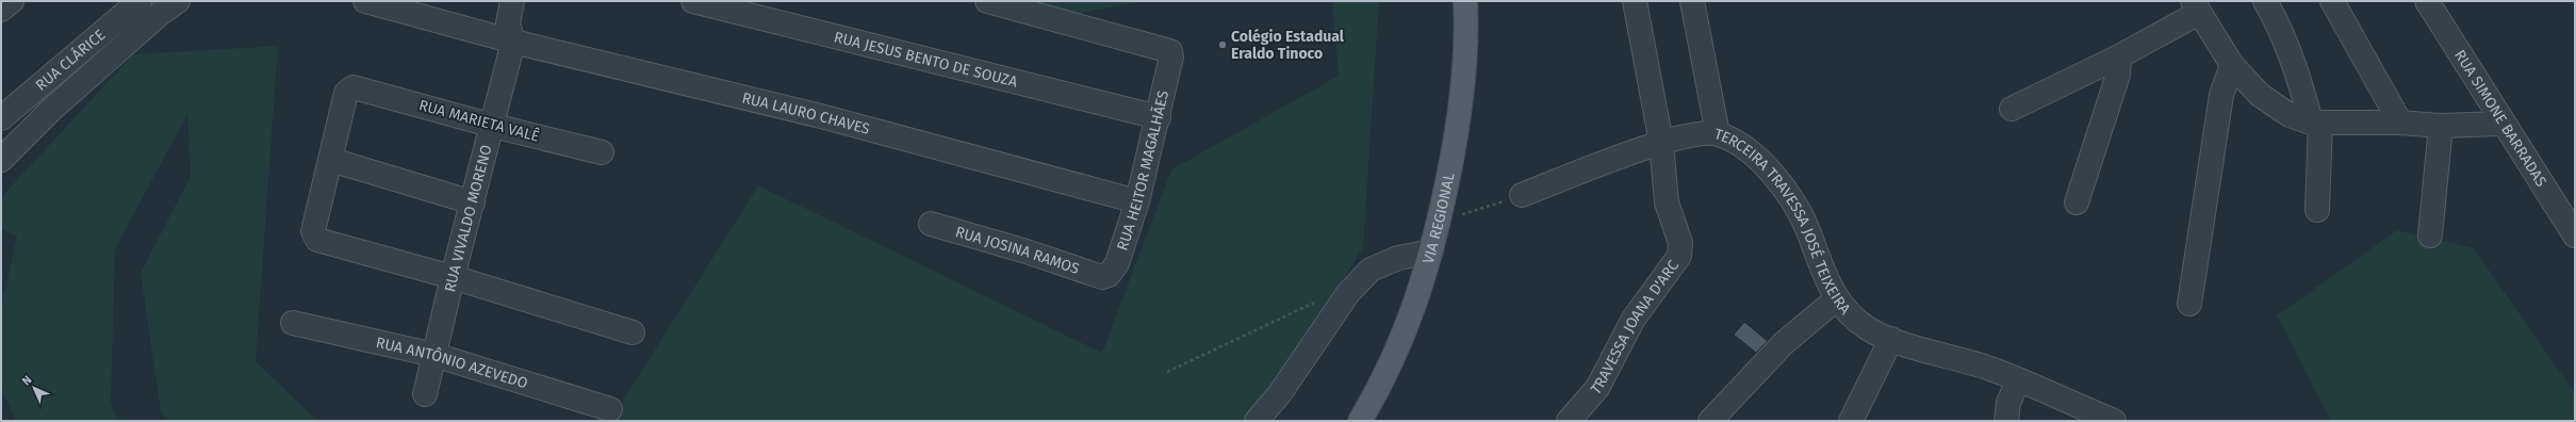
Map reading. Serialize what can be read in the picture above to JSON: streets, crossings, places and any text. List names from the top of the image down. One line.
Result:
{"streets":{"main road":["VIA REGIONAL"],"street":["RUA CLÁRICE","RUA JESUS BENTO DE SOUZA","RUA LAURO CHAVES","RUA SIMONE BARRADAS","RUA MARIETA VALÊ","RUA HEITOR MAGALHÃES","RUA VIVALDO MORENO","TERCEIRA TRAVESSA JOSÉ TEIXEIRA","RUA JOSINA RAMOS","TRAVESSA JOANA D'ARC","RUA ANTÔNIO AZEVEDO"]},"crossings":[["RUA JESUS BENTO DE SOUZA","RUA HEITOR MAGALHÃES"],["RUA LAURO CHAVES","RUA HEITOR MAGALHÃES"],["RUA LAURO CHAVES","RUA VIVALDO MORENO"],["RUA MARIETA VALÊ","RUA VIVALDO MORENO"],["RUA HEITOR MAGALHÃES","RUA JOSINA RAMOS"],["RUA VIVALDO MORENO","RUA ANTÔNIO AZEVEDO"],["TERCEIRA TRAVESSA JOSÉ TEIXEIRA","TRAVESSA JOANA D'ARC"]],"places":["Colégio Estadual Eraldo Tinoco"],"north":"top left"}
